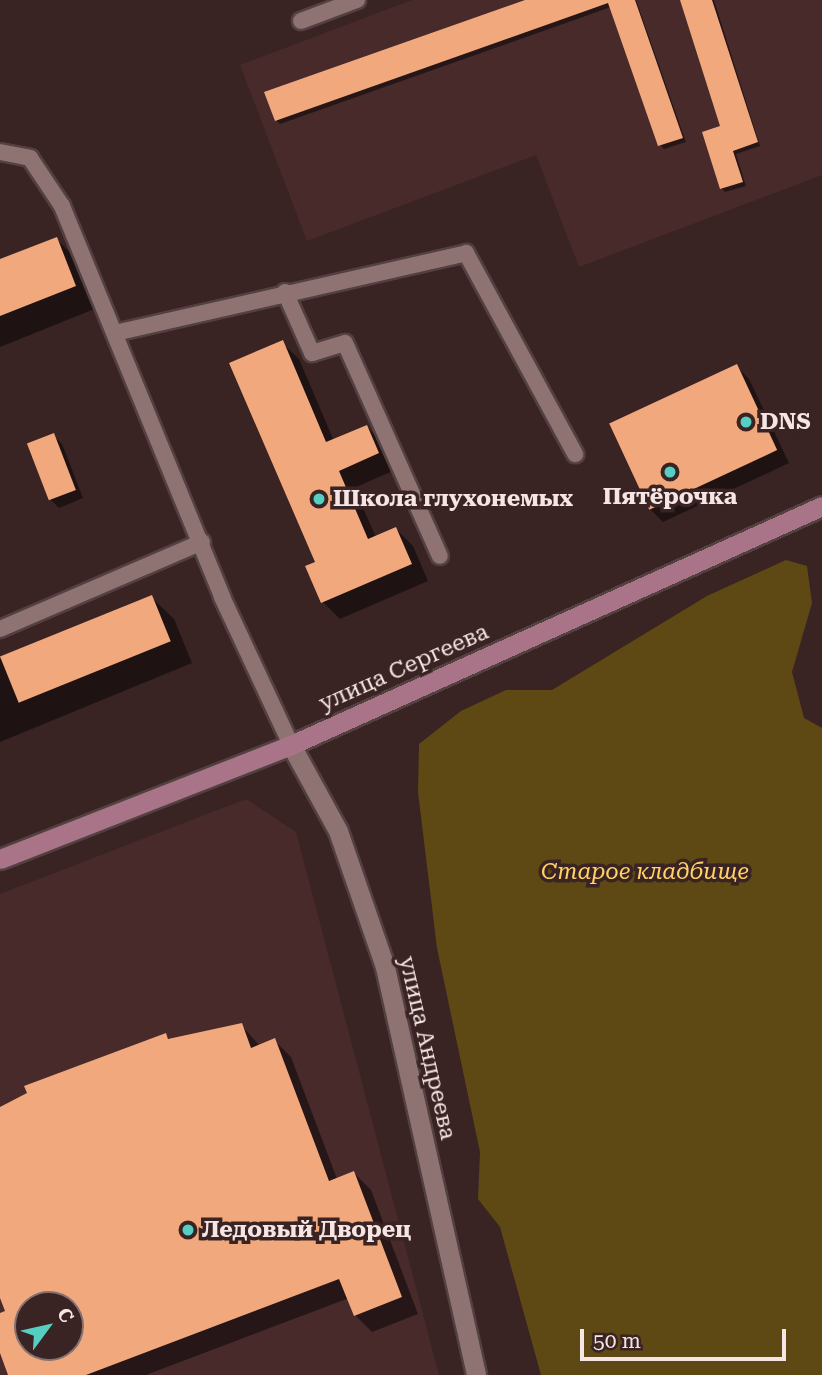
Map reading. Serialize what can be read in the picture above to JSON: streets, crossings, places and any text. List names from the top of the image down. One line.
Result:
{"streets":{"main road":["улица Сергеева"],"street":["улица Андреева"]},"crossings":[["улица Сергеева","улица Андреева"]],"parks":["Старое кладбище"],"places":["DNS","Пятёрочка","Школа глухонемых","Ледовый Дворец"],"scale_bar":"50 m","north":"top right"}
